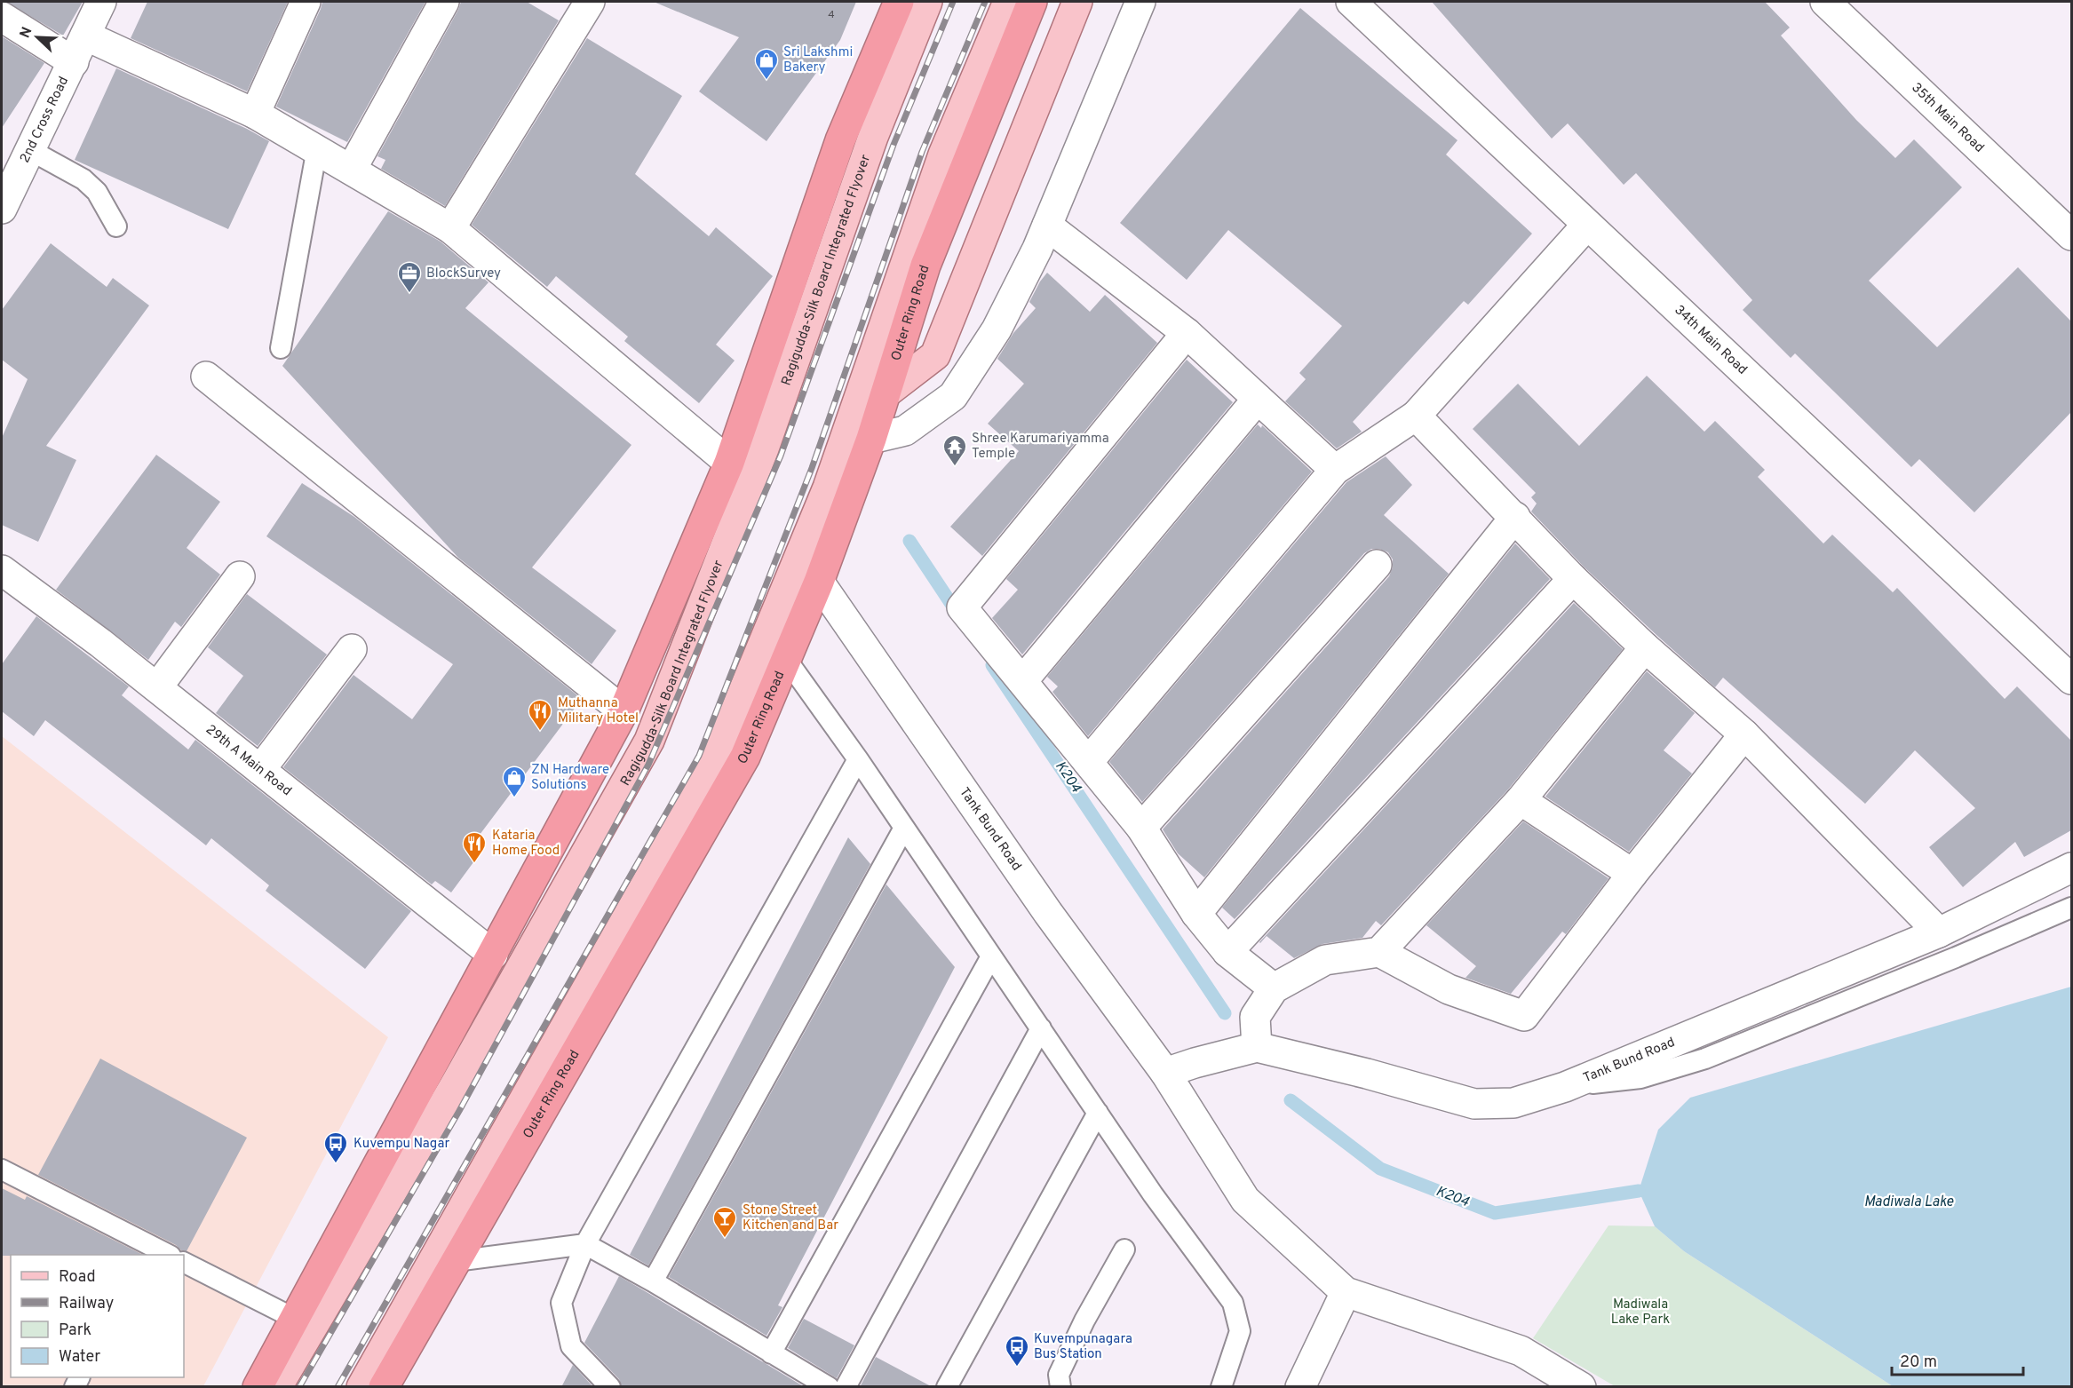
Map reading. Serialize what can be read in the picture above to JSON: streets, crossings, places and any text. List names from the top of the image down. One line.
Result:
{"streets":{"highway":["Outer Ring Road"],"main road":["Ragigudda-Silk Board Integrated Flyover"],"street":["35th Main Road","2nd Cross Road","34th Main Road","29th A Main Road","Tank Bund Road"]},"crossings":[["Outer Ring Road","Tank Bund Road"]],"water":["K204","Madiwala Lake"],"parks":["Madiwala Lake Park"],"places":{"shop":["Sri Lakshmi Bakery","ZN Hardware Solutions"],"office":["BlockSurvey"],"temple":["Shree Karumariyamma Temple"],"restaurant":["Muthanna Military Hotel","Kataria Home Food"],"bus stop":["Kuvempu Nagar","Kuvempunagara Bus Station"],"bar":["Stone Street Kitchen and Bar"]},"house_numbers":["4"],"legend":["Road","Railway","Park","Water"],"scale_bar":"20 m","north":"top left"}
